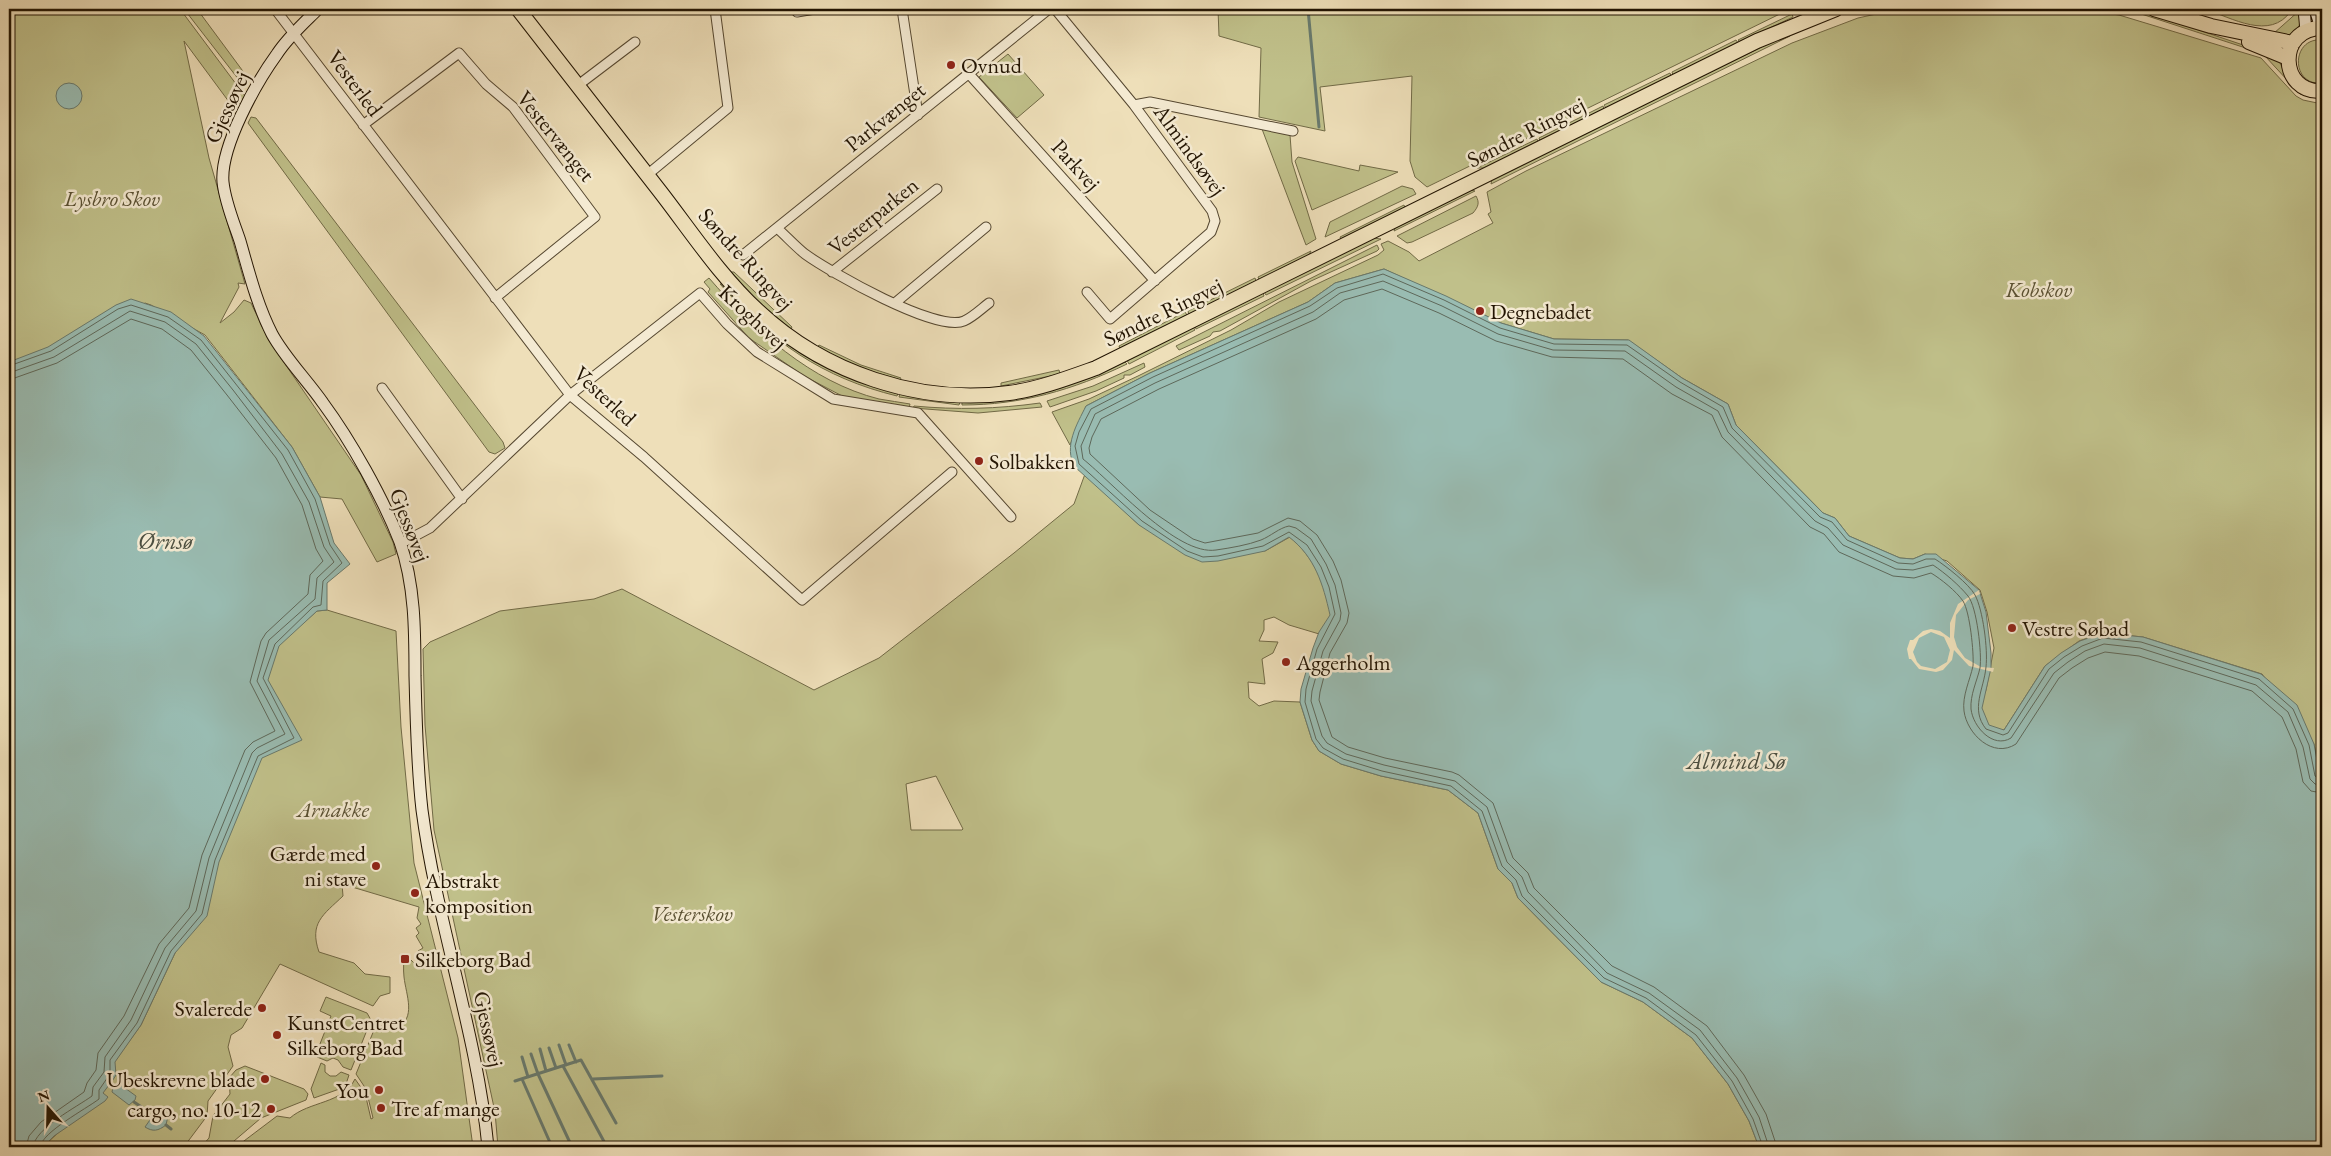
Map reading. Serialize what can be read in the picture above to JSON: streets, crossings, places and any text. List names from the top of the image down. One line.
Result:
{"streets":{"main road":["Søndre Ringvej"],"street":["Vesterled","Gjessøvej","Parkvænget","Vestervænget","Almindsøvej","Parkvej","Vesterparken","Kroghsvej"]},"crossings":[["Vesterled","Gjessøvej"],["Vesterled","Vestervænget"],["Vesterled","Kroghsvej"],["Gjessøvej","Kroghsvej"],["Parkvænget","Parkvej"],["Parkvænget","Vesterparken"],["Almindsøvej","Parkvej"]],"water":["Ørnsø","Almind Sø"],"parks":["Lysbro Skov","Kobskov","Arnakke","Vesterskov"],"places":{"other":["Ovnud","Degnebadet","Solbakken","Vestre Søbad","Aggerholm","Gærde med ni stave","Abstrakt komposition","Svalerede","KunstCentret Silkeborg Bad","Ubeskrevne blade","You","Tre af mange","cargo, no. 10-12"],"transit":["Silkeborg Bad"]},"north":"top"}
